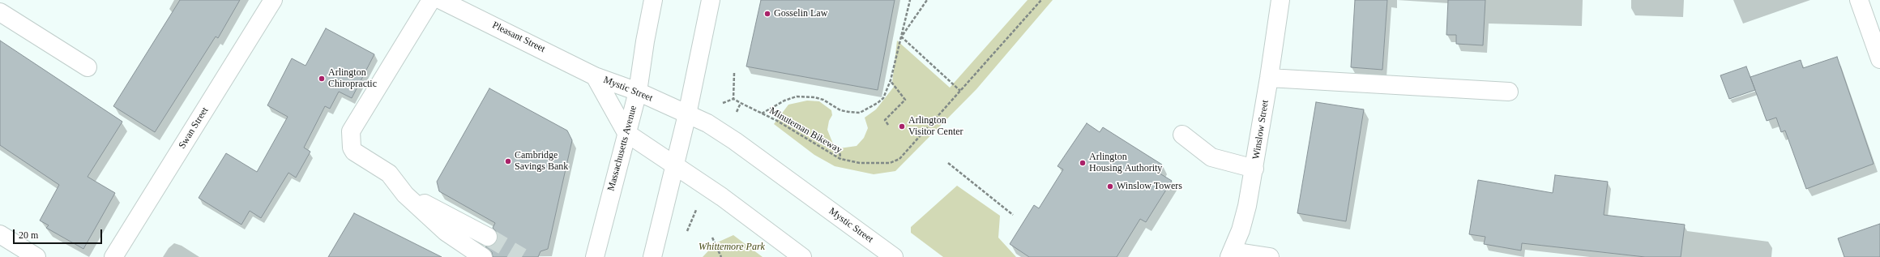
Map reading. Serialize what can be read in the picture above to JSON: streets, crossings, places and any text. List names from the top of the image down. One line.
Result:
{"streets":{"main road":["Pleasant Street","Mystic Street","Swan Street","Winslow Street","Massachusetts Avenue"],"path":["Minuteman Bikeway"]},"crossings":[["Pleasant Street","Mystic Street"],["Mystic Street","Massachusetts Avenue"]],"parks":["Whittemore Park"],"places":["Gosselin Law","Arlington Chiropractic","Arlington Visitor Center","Cambridge Savings Bank","Arlington Housing Authority","Winslow Towers"],"scale_bar":"20 m"}
